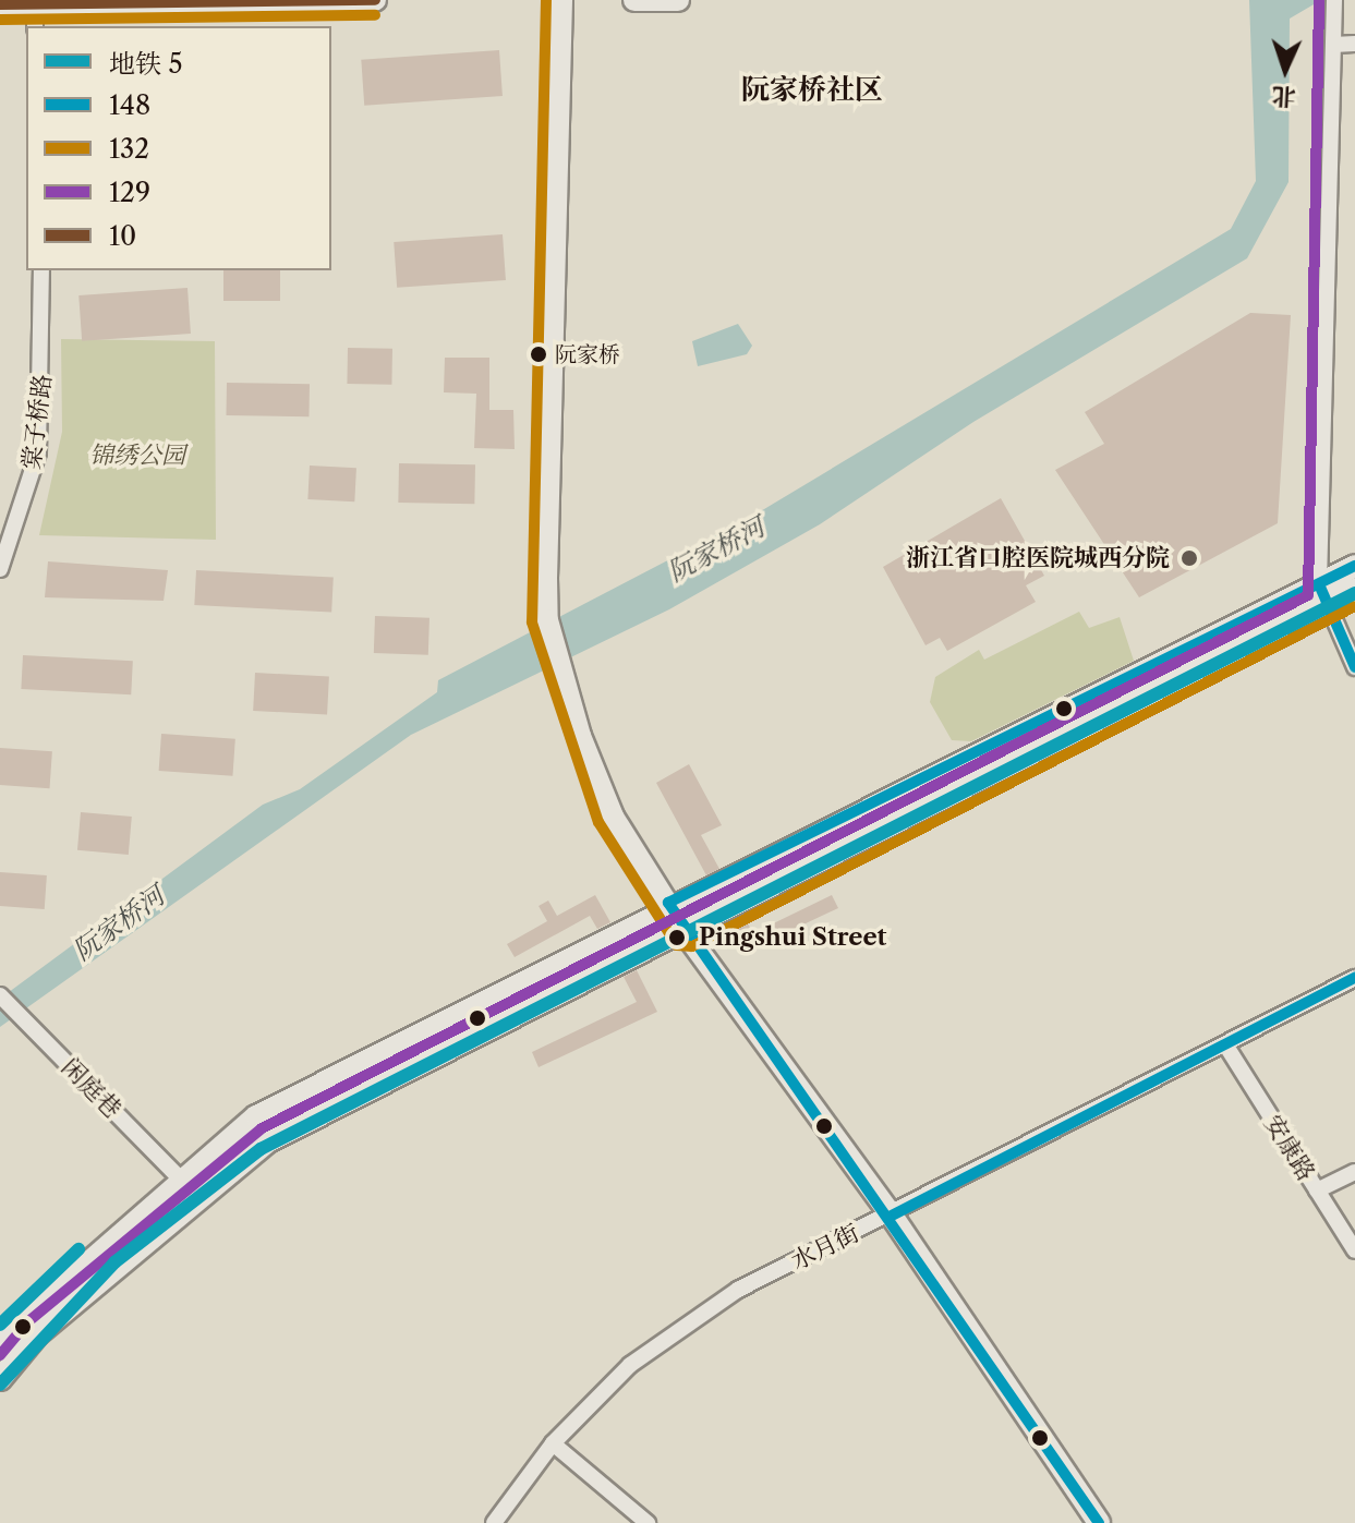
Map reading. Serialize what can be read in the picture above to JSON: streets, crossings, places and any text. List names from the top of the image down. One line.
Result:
{"streets":{"street":["棠子桥路","闲庭巷","安康路","水月街"]},"crossings":[["安康路","水月街"]],"districts":["阮家桥社区"],"water":["阮家桥河"],"parks":["锦绣公园"],"places":["阮家桥","浙江省口腔医院城西分院","Pingshui Street"],"lines":["transit line 132","transit line 129","transit line 10","transit line 148","metro line 5"],"legend":["地铁 5","148","132","129","10"],"north":"bottom"}
